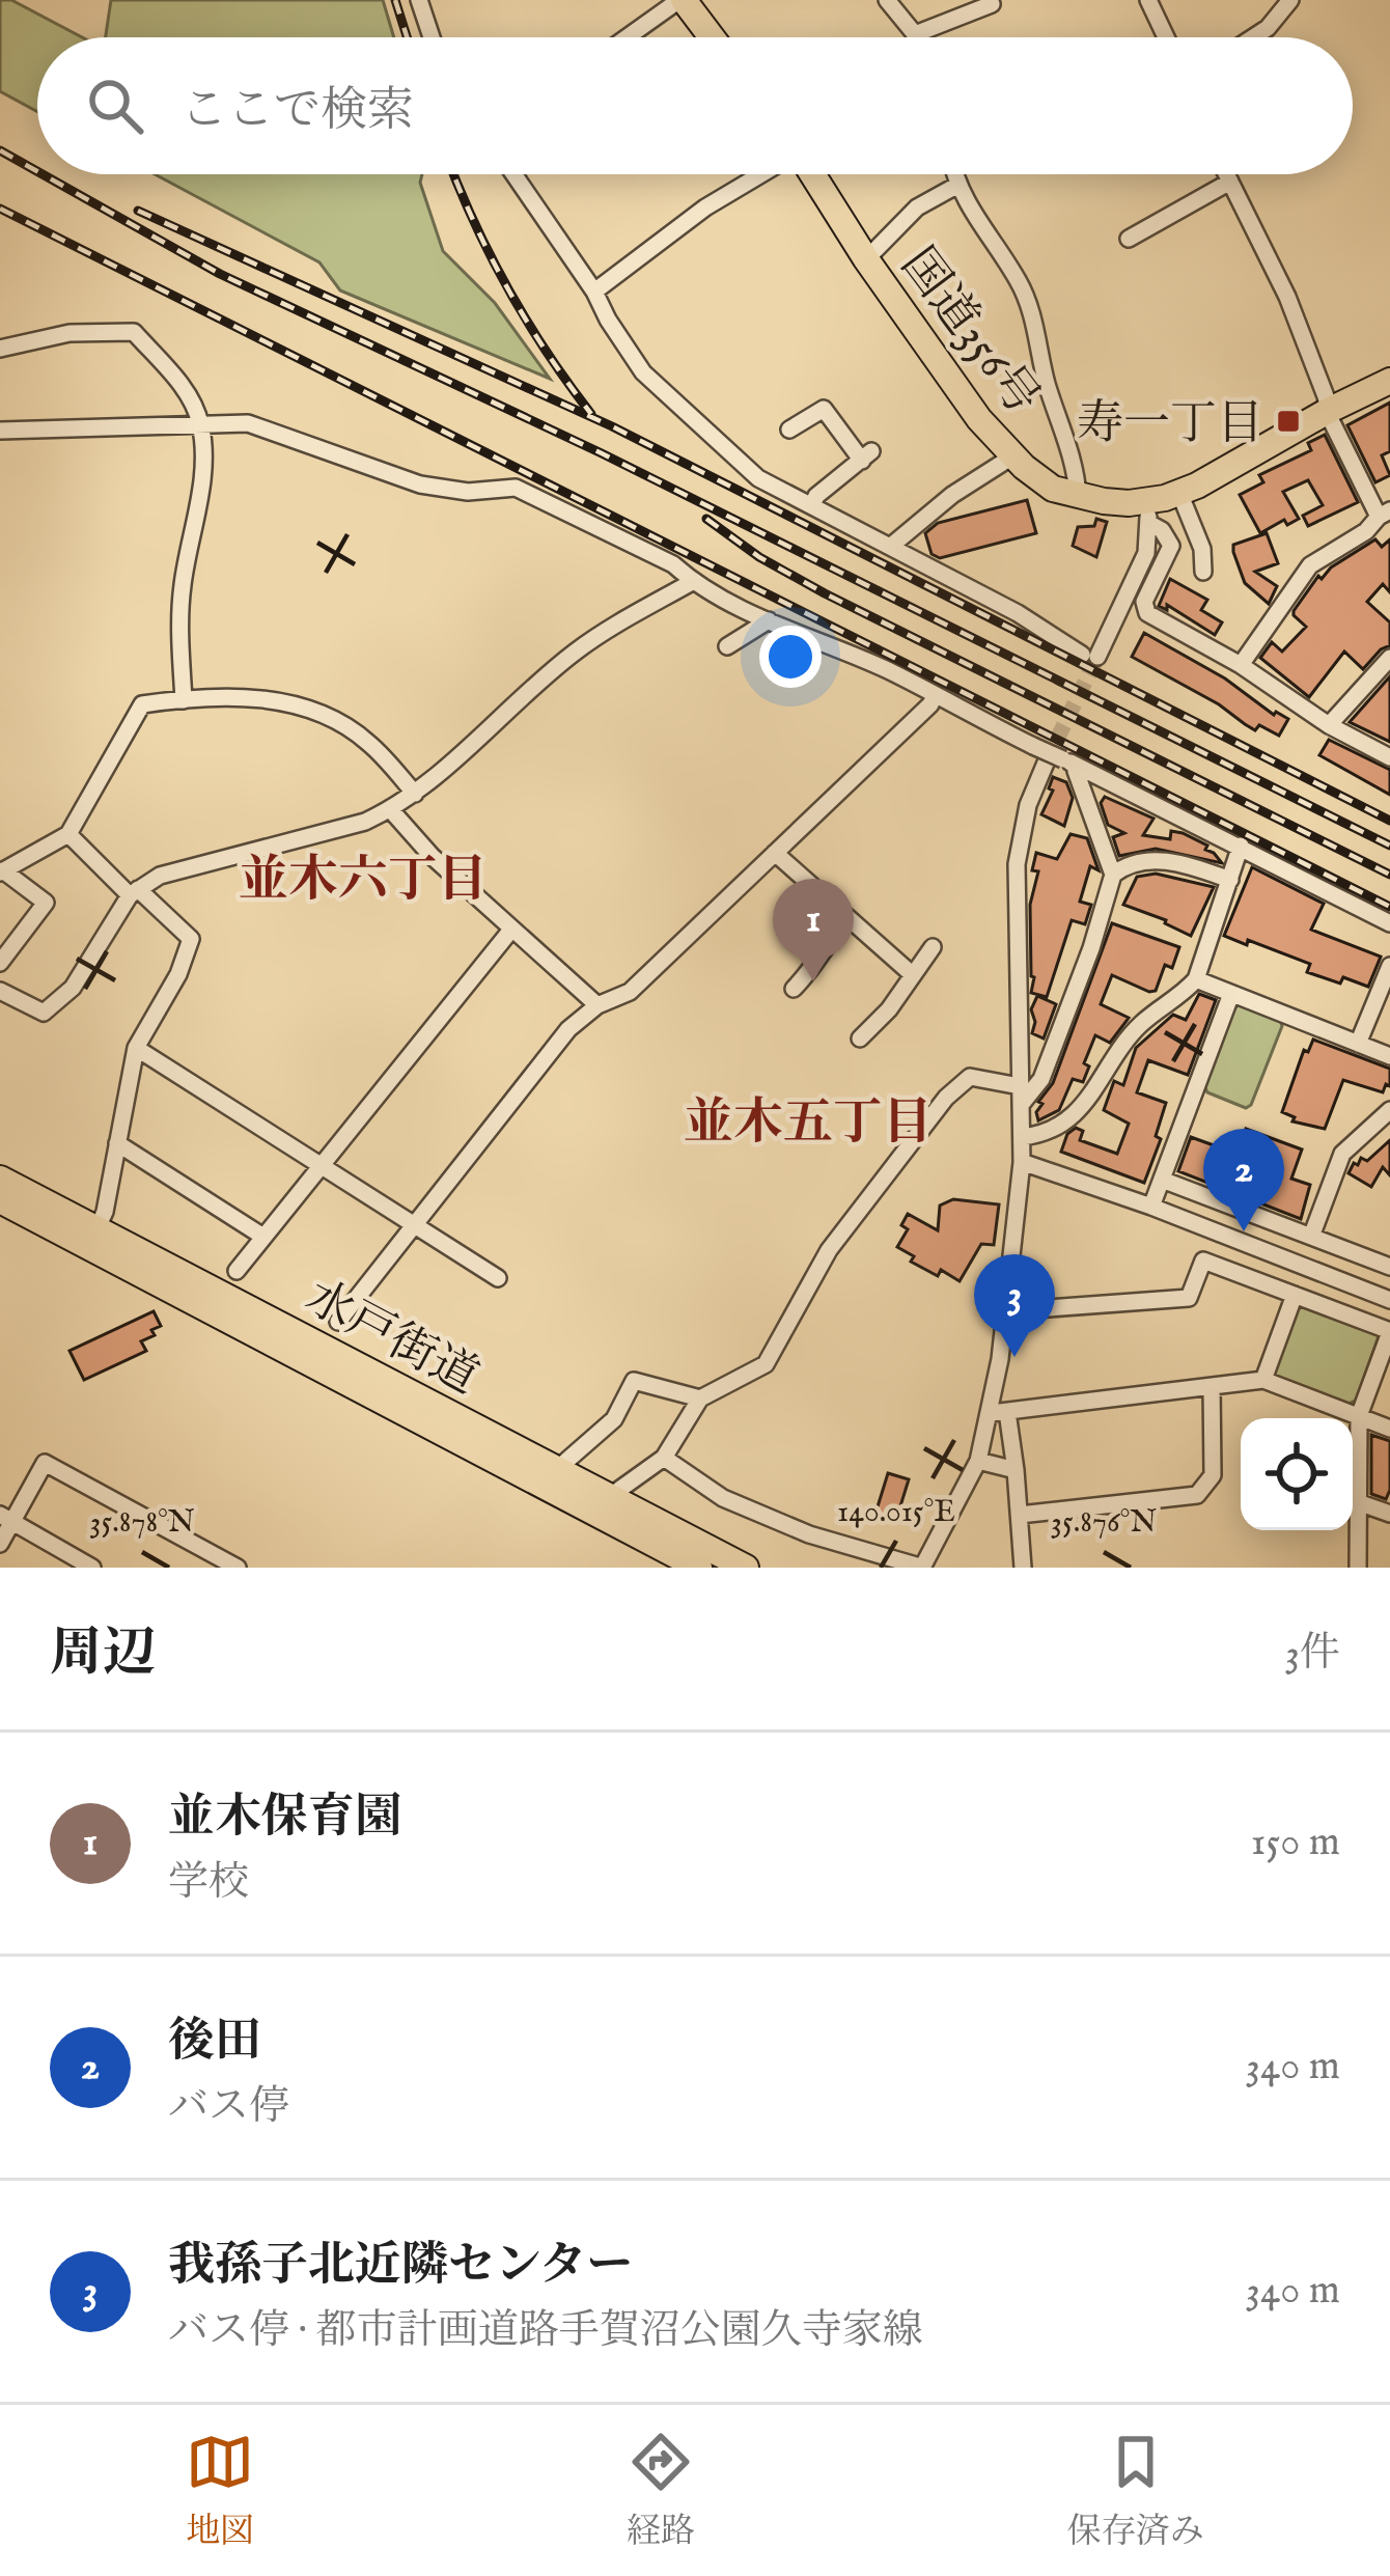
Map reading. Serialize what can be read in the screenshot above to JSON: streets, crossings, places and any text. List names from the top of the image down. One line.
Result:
{"streets":{"highway":["国道356号","水戸街道"]},"districts":["並木六丁目","並木五丁目"],"places":{"transit":["寿一丁目"]},"page":{"search":"ここで検索","pins":["1","2","3"],"heading":["周辺","3件"],"list":[{"mark":"1","name":"並木保育園","note":"学校","value":"150 m"},{"mark":"2","name":"後田","note":"バス停","value":"340 m"},{"mark":"3","name":"我孫子北近隣センター","note":"バス停 · 都市計画道路手賀沼公園久寺家線","value":"340 m"}],"nav":["地図","経路","保存済み"]},"coordinates":["140.015°E","35.878°N","35.876°N"]}
